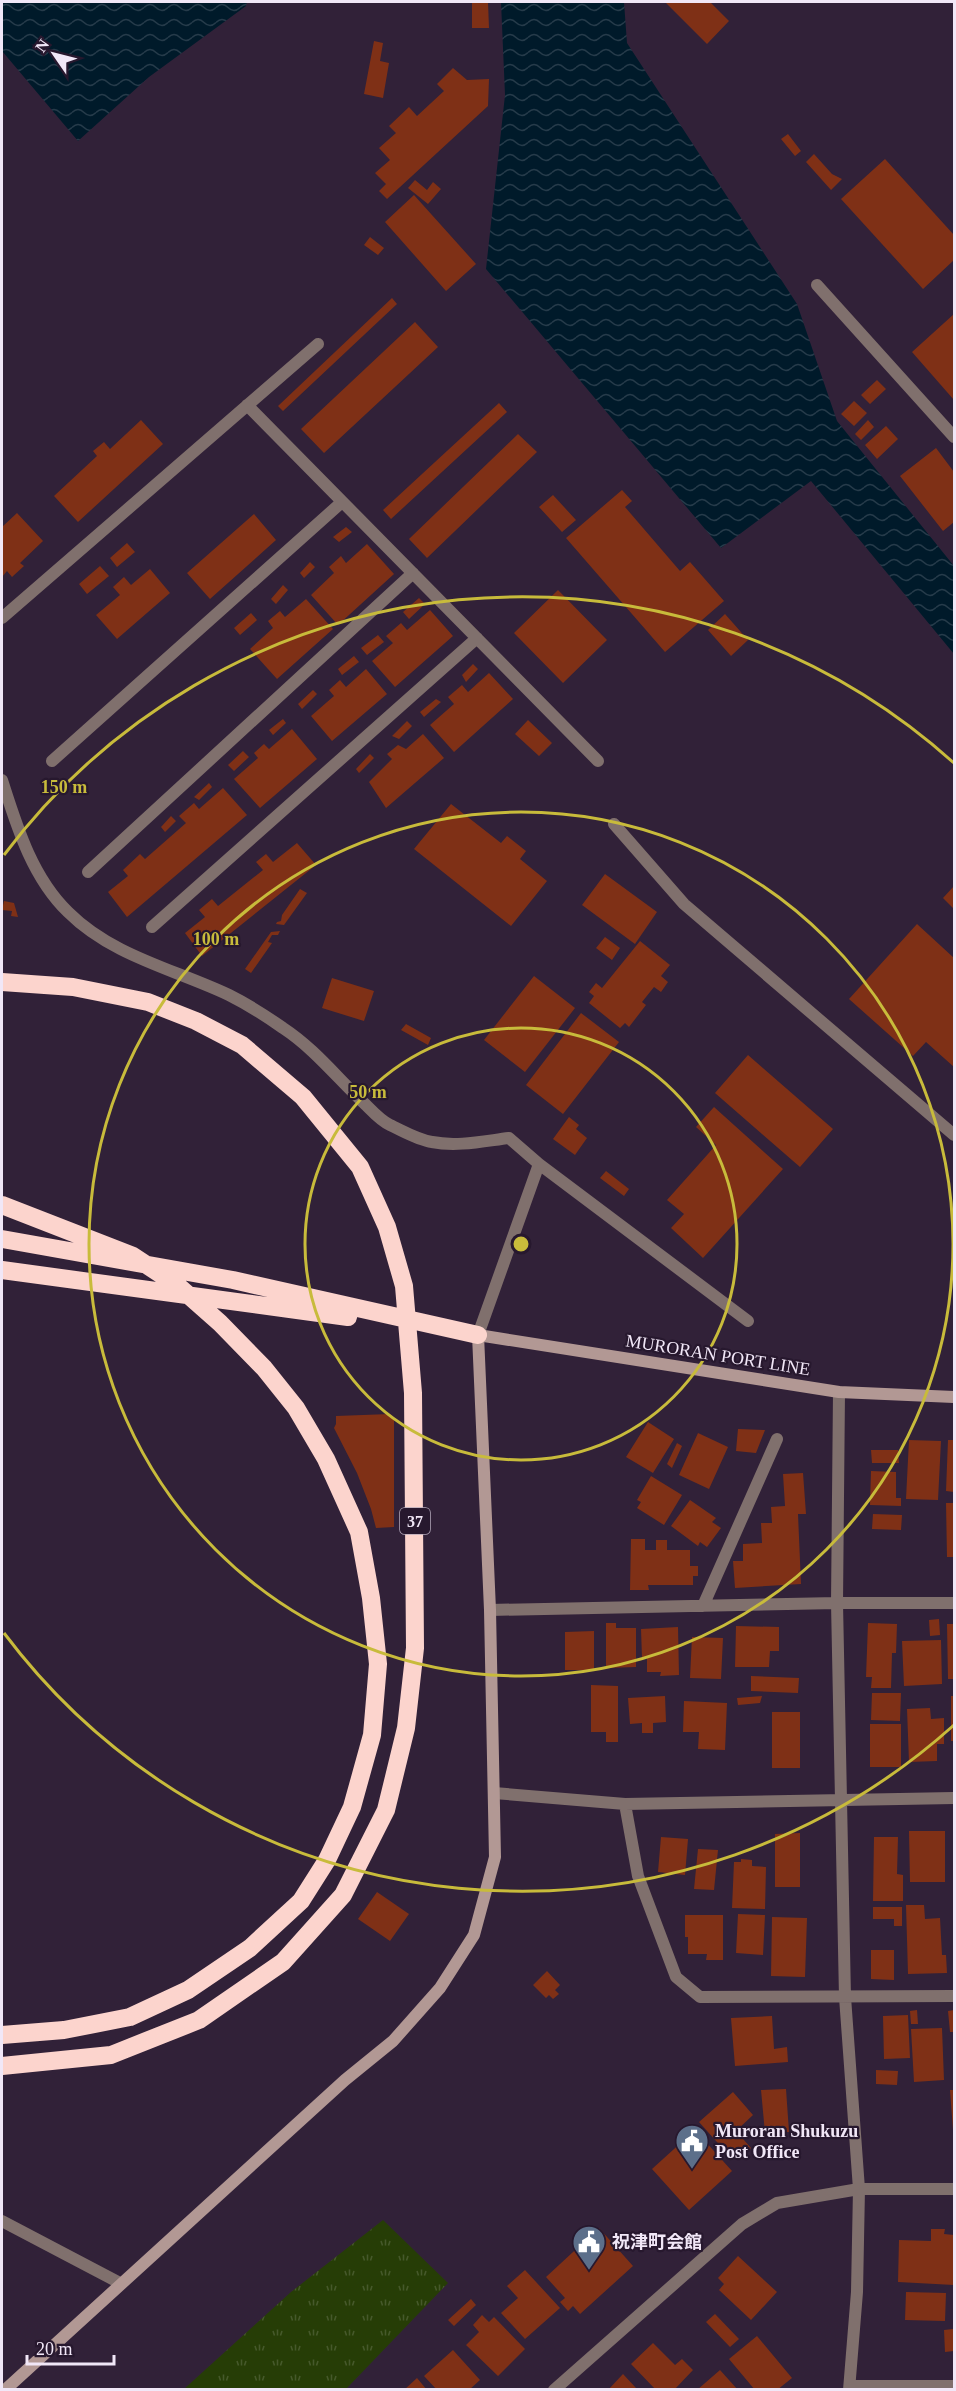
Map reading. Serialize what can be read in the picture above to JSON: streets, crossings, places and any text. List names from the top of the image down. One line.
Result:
{"streets":{"highway":["37"],"street":["MURORAN PORT LINE"]},"places":{"public building":["Muroran Shukuzu Post Office","祝津町会館"]},"scale_bar":"20 m","north":"top left","rings":["150 m","100 m","50 m"]}
